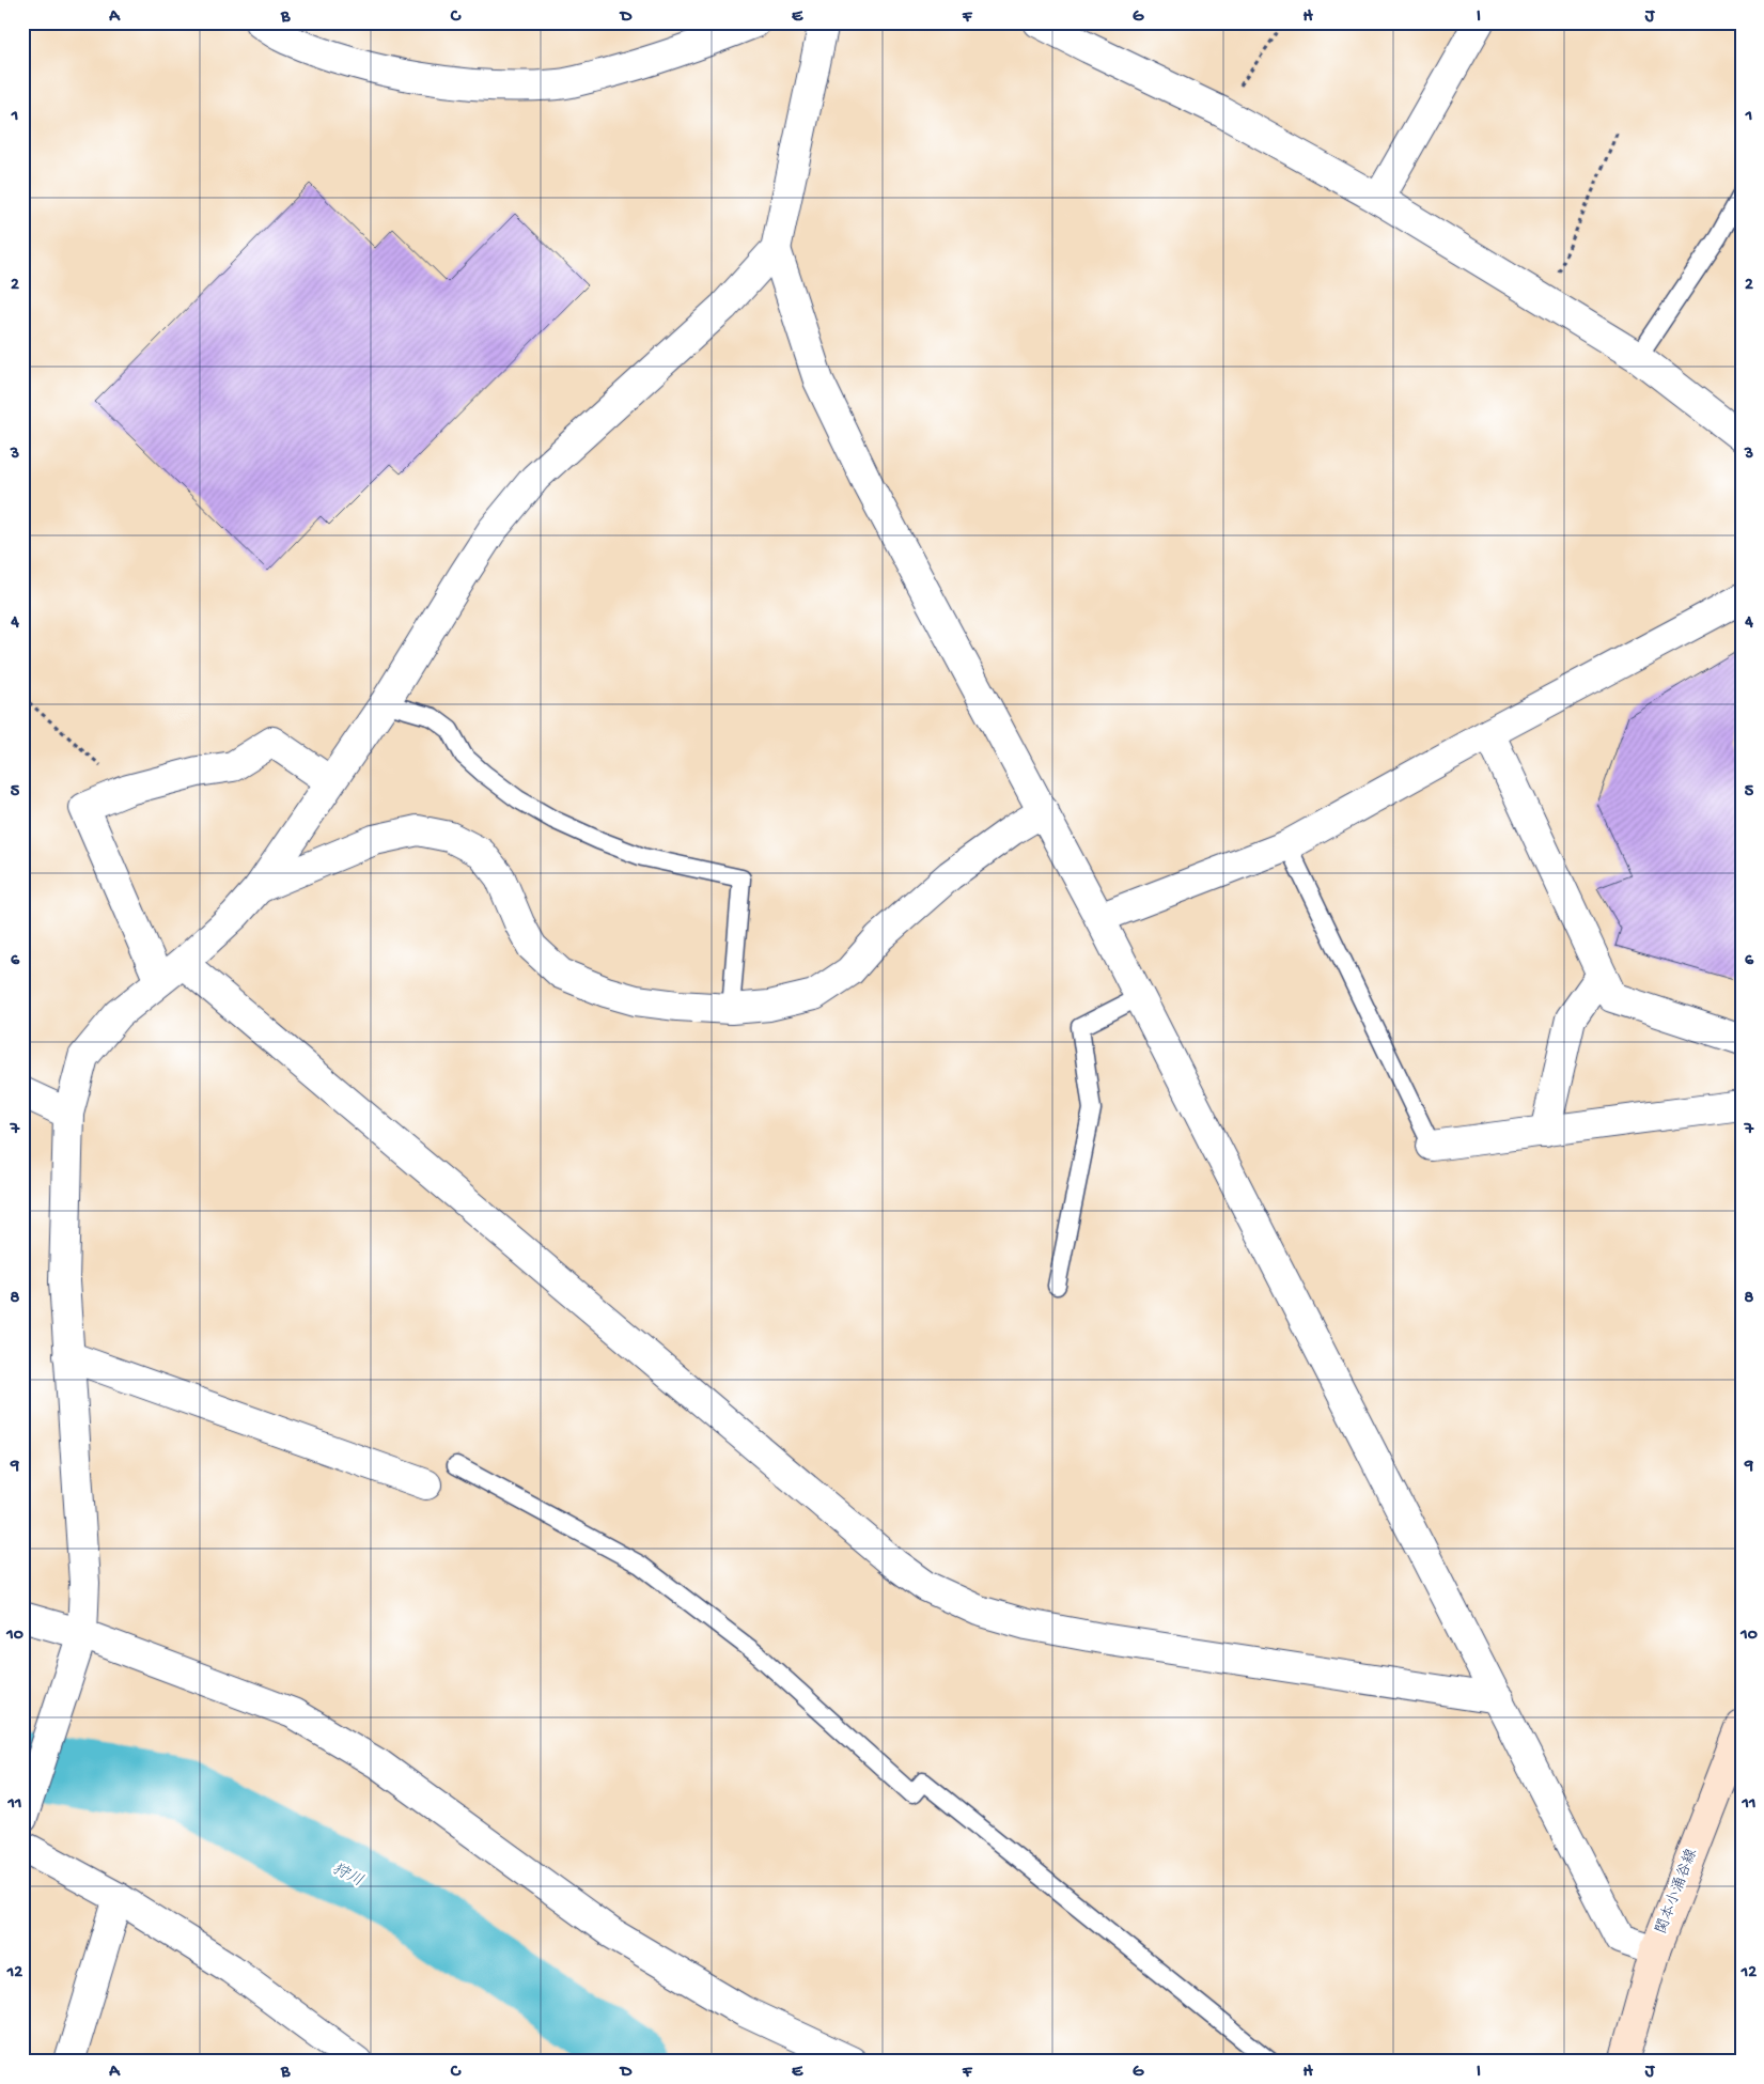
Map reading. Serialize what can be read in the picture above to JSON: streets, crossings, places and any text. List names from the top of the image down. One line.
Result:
{"streets":{"main road":["関本小涌谷線"]},"water":["狩川"],"grid":{"columns":["A","B","C","D","E","F","G","H","I","J"],"rows":["1","2","3","4","5","6","7","8","9","10","11","12"]}}
